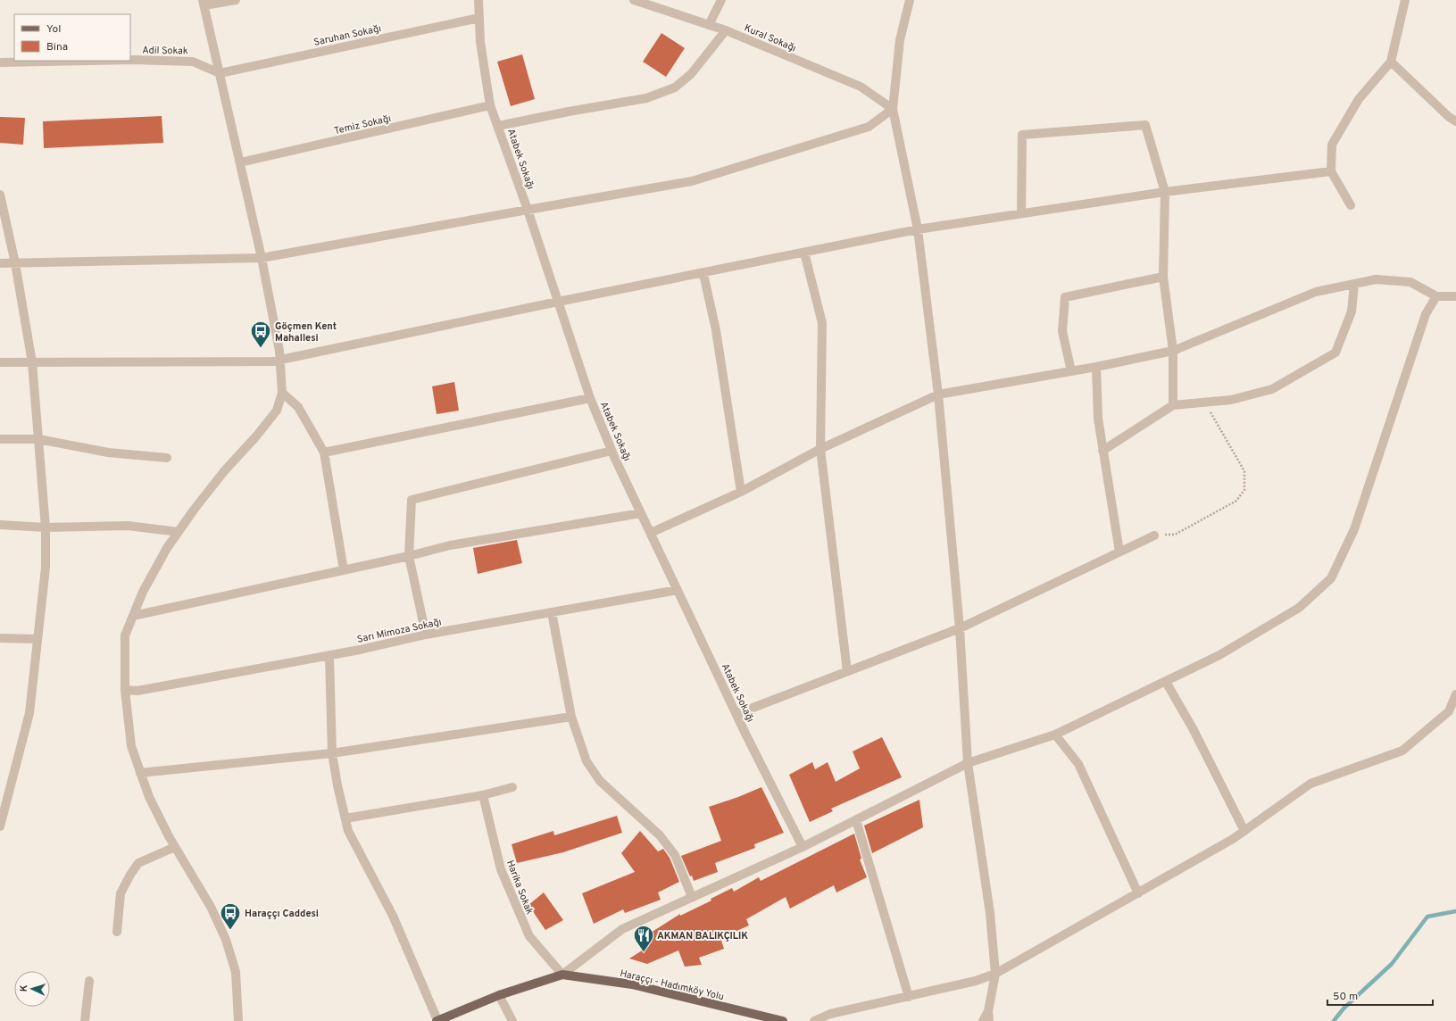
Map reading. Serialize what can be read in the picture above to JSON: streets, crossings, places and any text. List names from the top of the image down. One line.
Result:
{"streets":{"main road":["Haraççı - Hadımköy Yolu"],"street":["Saruhan Sokağı","Kural Sokağı","Adil Sokak","Temiz Sokağı","Atabek Sokağı","Sarı Mimoza Sokağı","Harika Sokak"]},"crossings":[["Saruhan Sokağı","Adil Sokak"],["Saruhan Sokağı","Atabek Sokağı"],["Temiz Sokağı","Atabek Sokağı"],["Atabek Sokağı","Sarı Mimoza Sokağı"],["Harika Sokak","Haraççı - Hadımköy Yolu"]],"places":{"bus stop":["Göçmen Kent Mahallesi","Haraççı Caddesi"],"restaurant":["AKMAN BALIKÇILIK"]},"legend":["Yol","Bina"],"scale_bar":"50 m","north":"left"}
